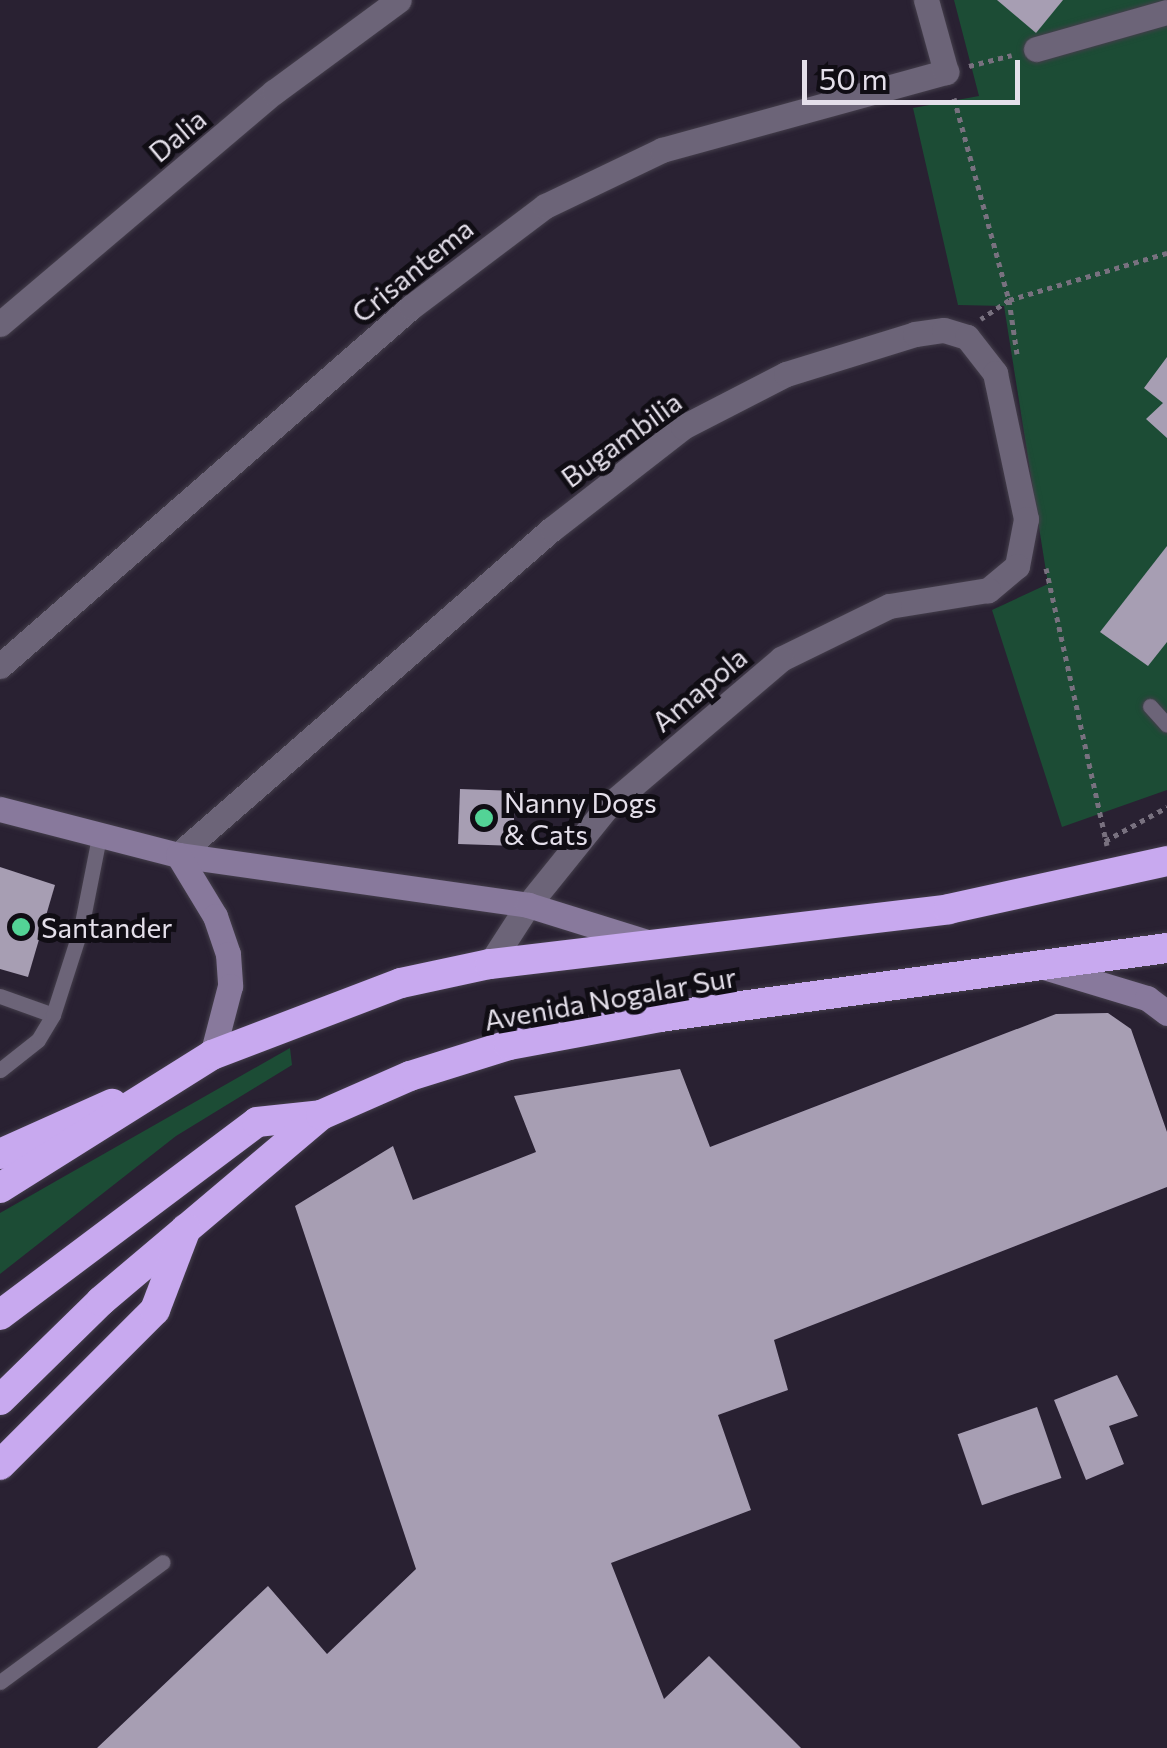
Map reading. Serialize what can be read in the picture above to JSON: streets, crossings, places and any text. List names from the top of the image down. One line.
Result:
{"streets":{"highway":["Avenida Nogalar Sur"],"street":["Dalia","Crisantema","Bugambilia","Amapola"]},"crossings":[["Bugambilia","Amapola"],["Bugambilia","Avenida Nogalar Sur"],["Amapola","Avenida Nogalar Sur"]],"places":["Nanny Dogs & Cats","Santander"],"scale_bar":"50 m"}
